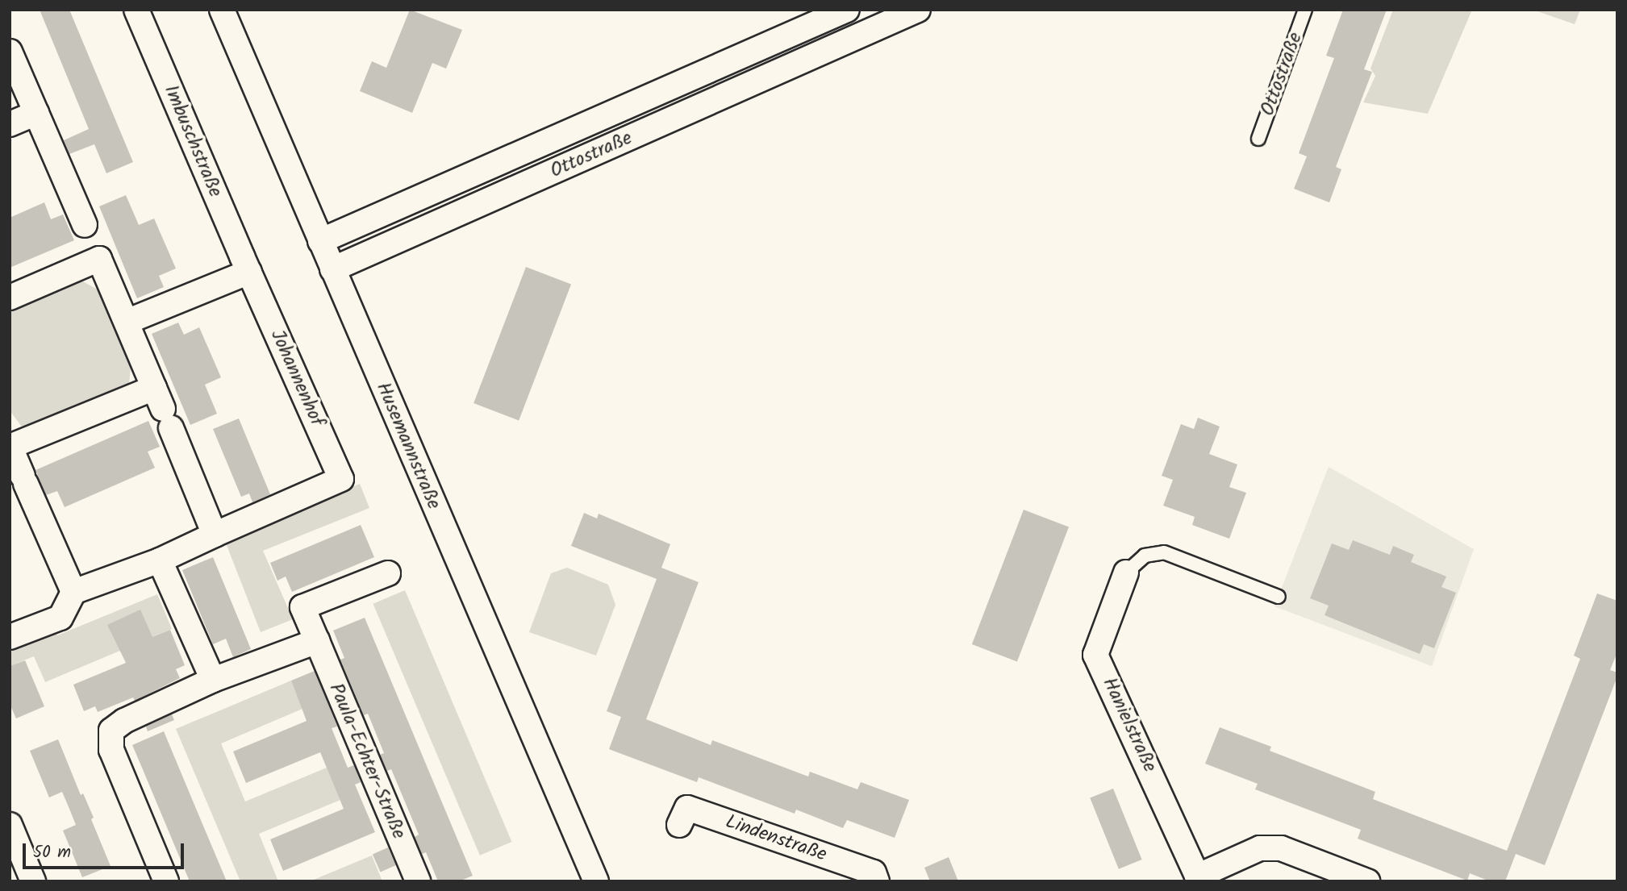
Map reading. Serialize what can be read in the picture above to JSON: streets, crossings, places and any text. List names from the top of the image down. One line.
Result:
{"streets":{"street":["Ottostraße","Imbuschstraße","Johannenhof","Husemannstraße","Hanielstraße","Paula-Echter-Straße","Lindenstraße"]},"crossings":[["Ottostraße","Husemannstraße"],["Imbuschstraße","Johannenhof"]],"scale_bar":"50 m"}
